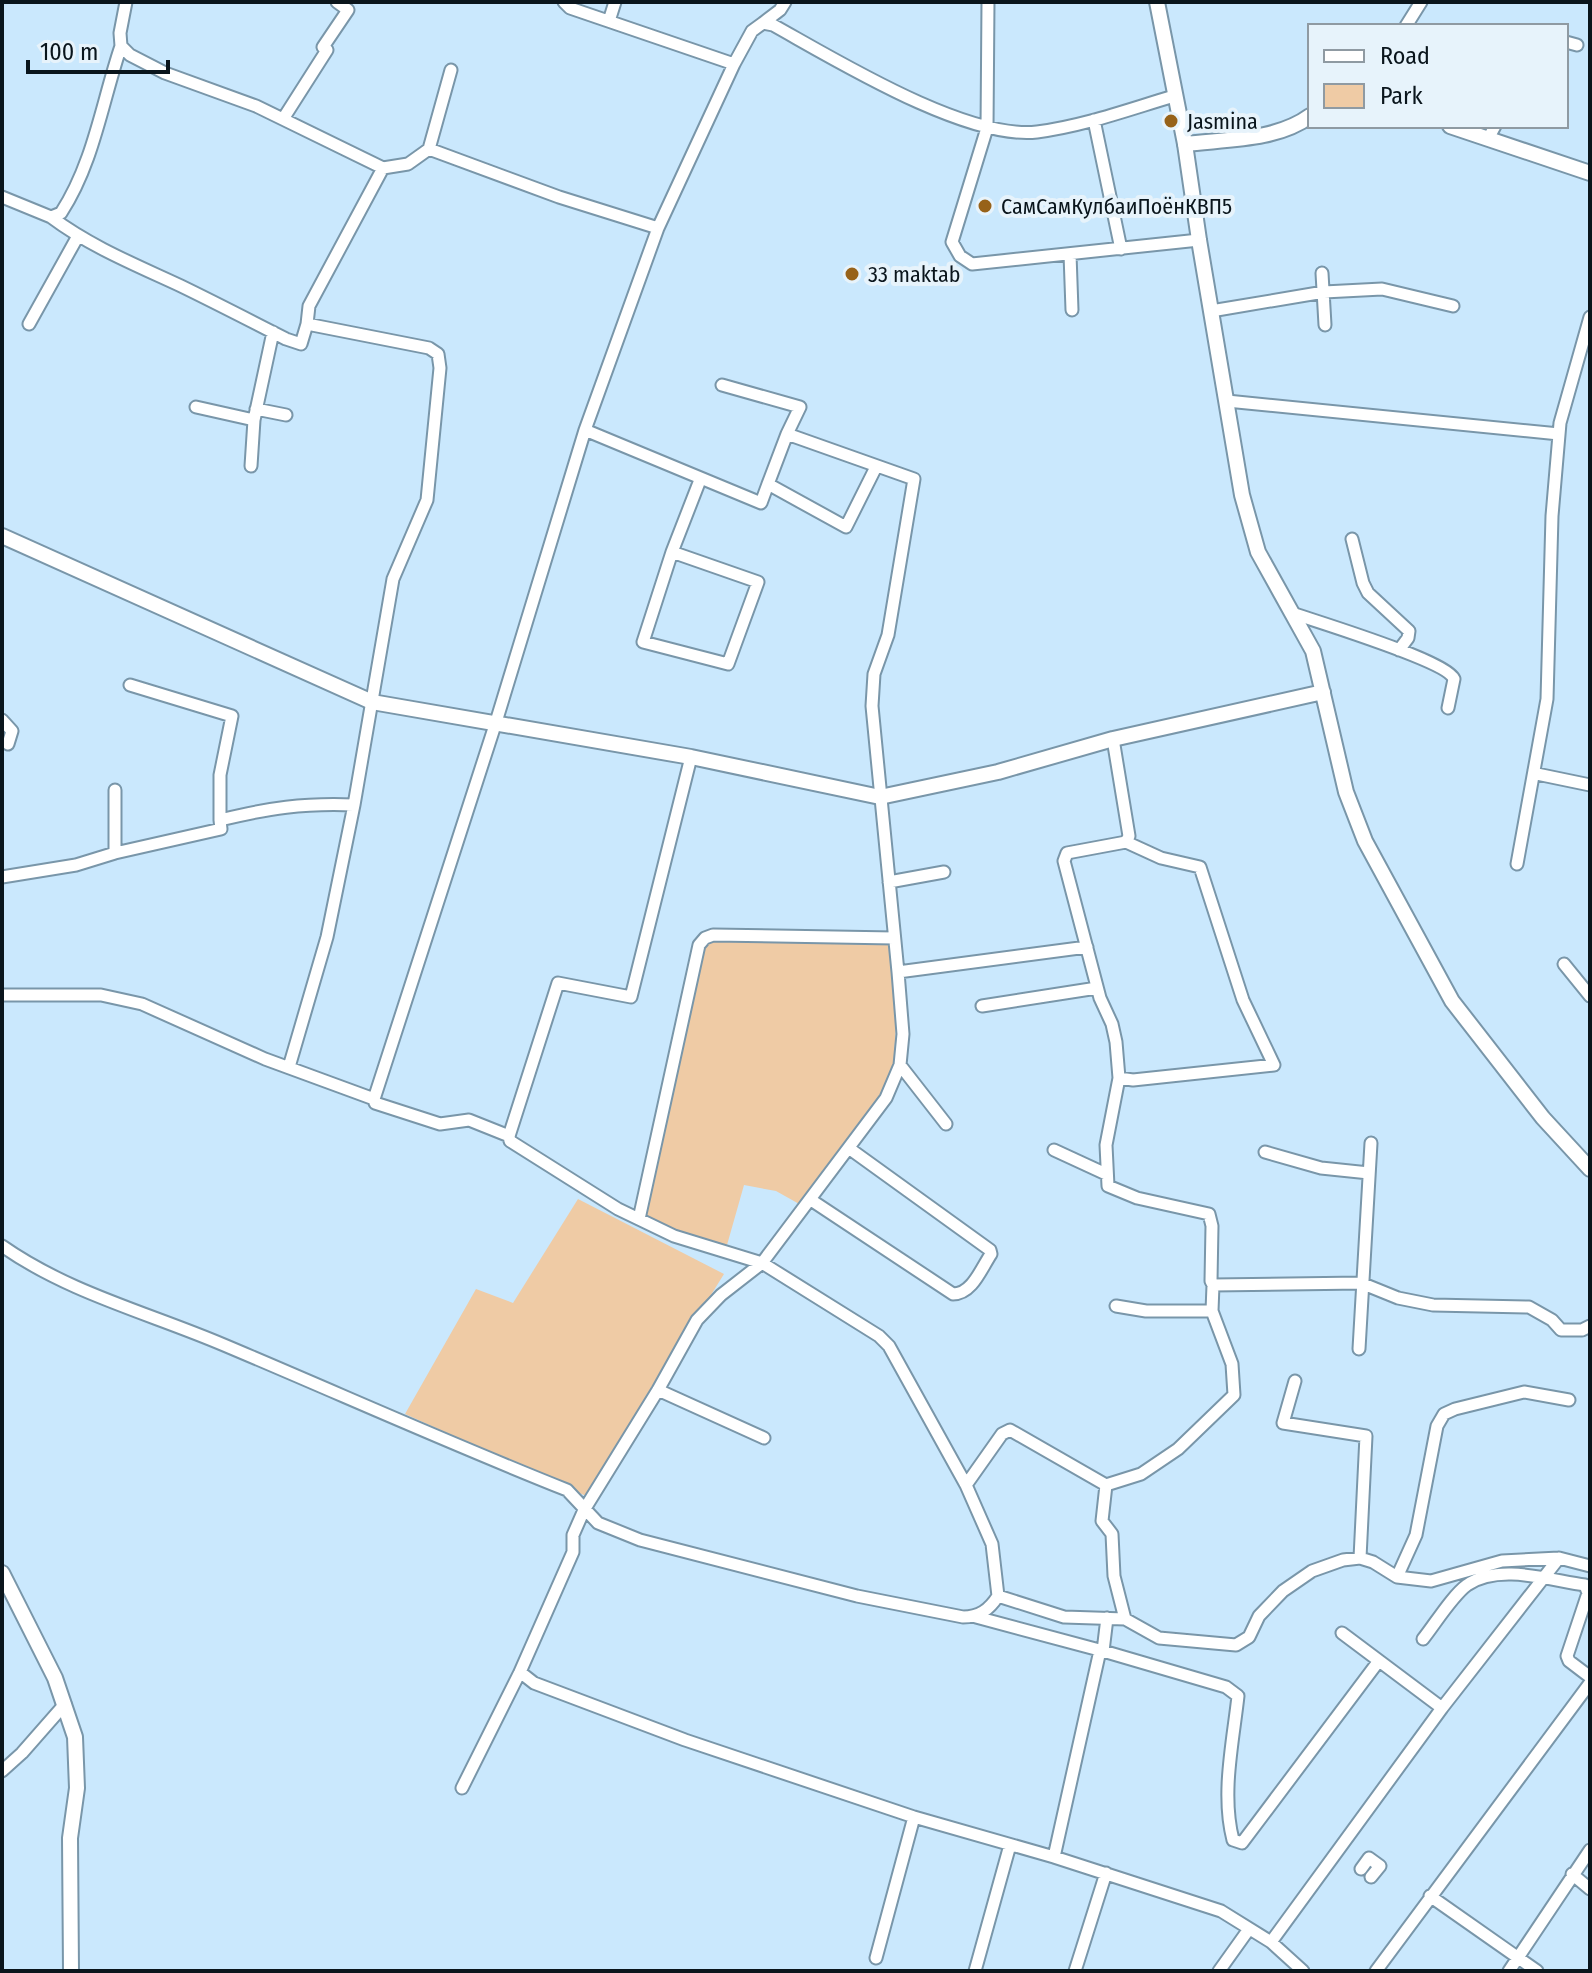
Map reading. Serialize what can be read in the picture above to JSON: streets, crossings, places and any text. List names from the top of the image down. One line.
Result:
{"places":["Jasmina","СамСамКулбаиПоёнКВП5","33 maktab"],"legend":["Road","Park"],"scale_bar":"100 m"}
